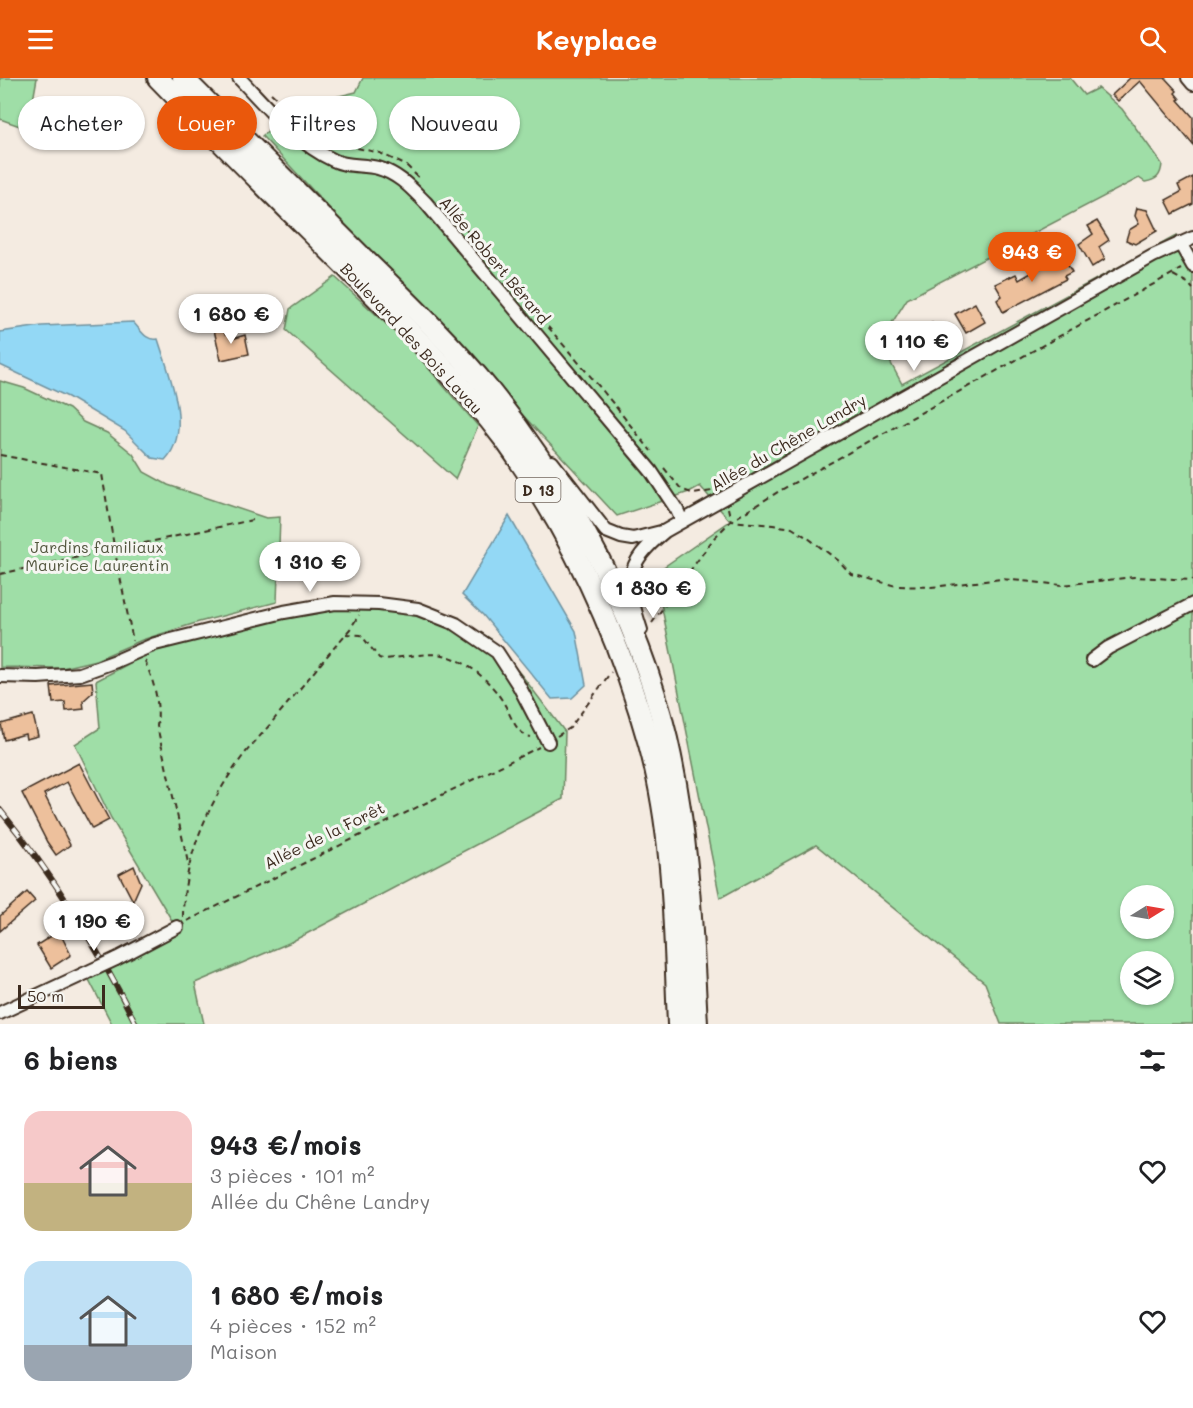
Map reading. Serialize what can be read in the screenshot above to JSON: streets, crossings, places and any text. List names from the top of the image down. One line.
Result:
{"streets":{"main road":["Boulevard des Bois Lavau","D 13"],"street":["Allée Robert Bérard","Allée du Chêne Landry"],"path":["Allée de la Forêt"]},"crossings":[["Allée Robert Bérard","Allée du Chêne Landry"],["Boulevard des Bois Lavau","Allée du Chêne Landry"]],"parks":["Jardins familiaux Maurice Laurentin"],"scale_bar":"50 m","north":"right","page":{"header":"Keyplace","chip":["Acheter","Louer","Filtres","Nouveau"],"price":["943 €","1 680 €","1 110 €","1 310 €","1 830 €","1 190 €"],"scale":"50 m","heading":"6 biens","list":[{"name":"943 €/mois","note":"3 pièces · 101 m² · Allée du Chêne Landry"},{"name":"1 680 €/mois","note":"4 pièces · 152 m² · Maison"}]}}
